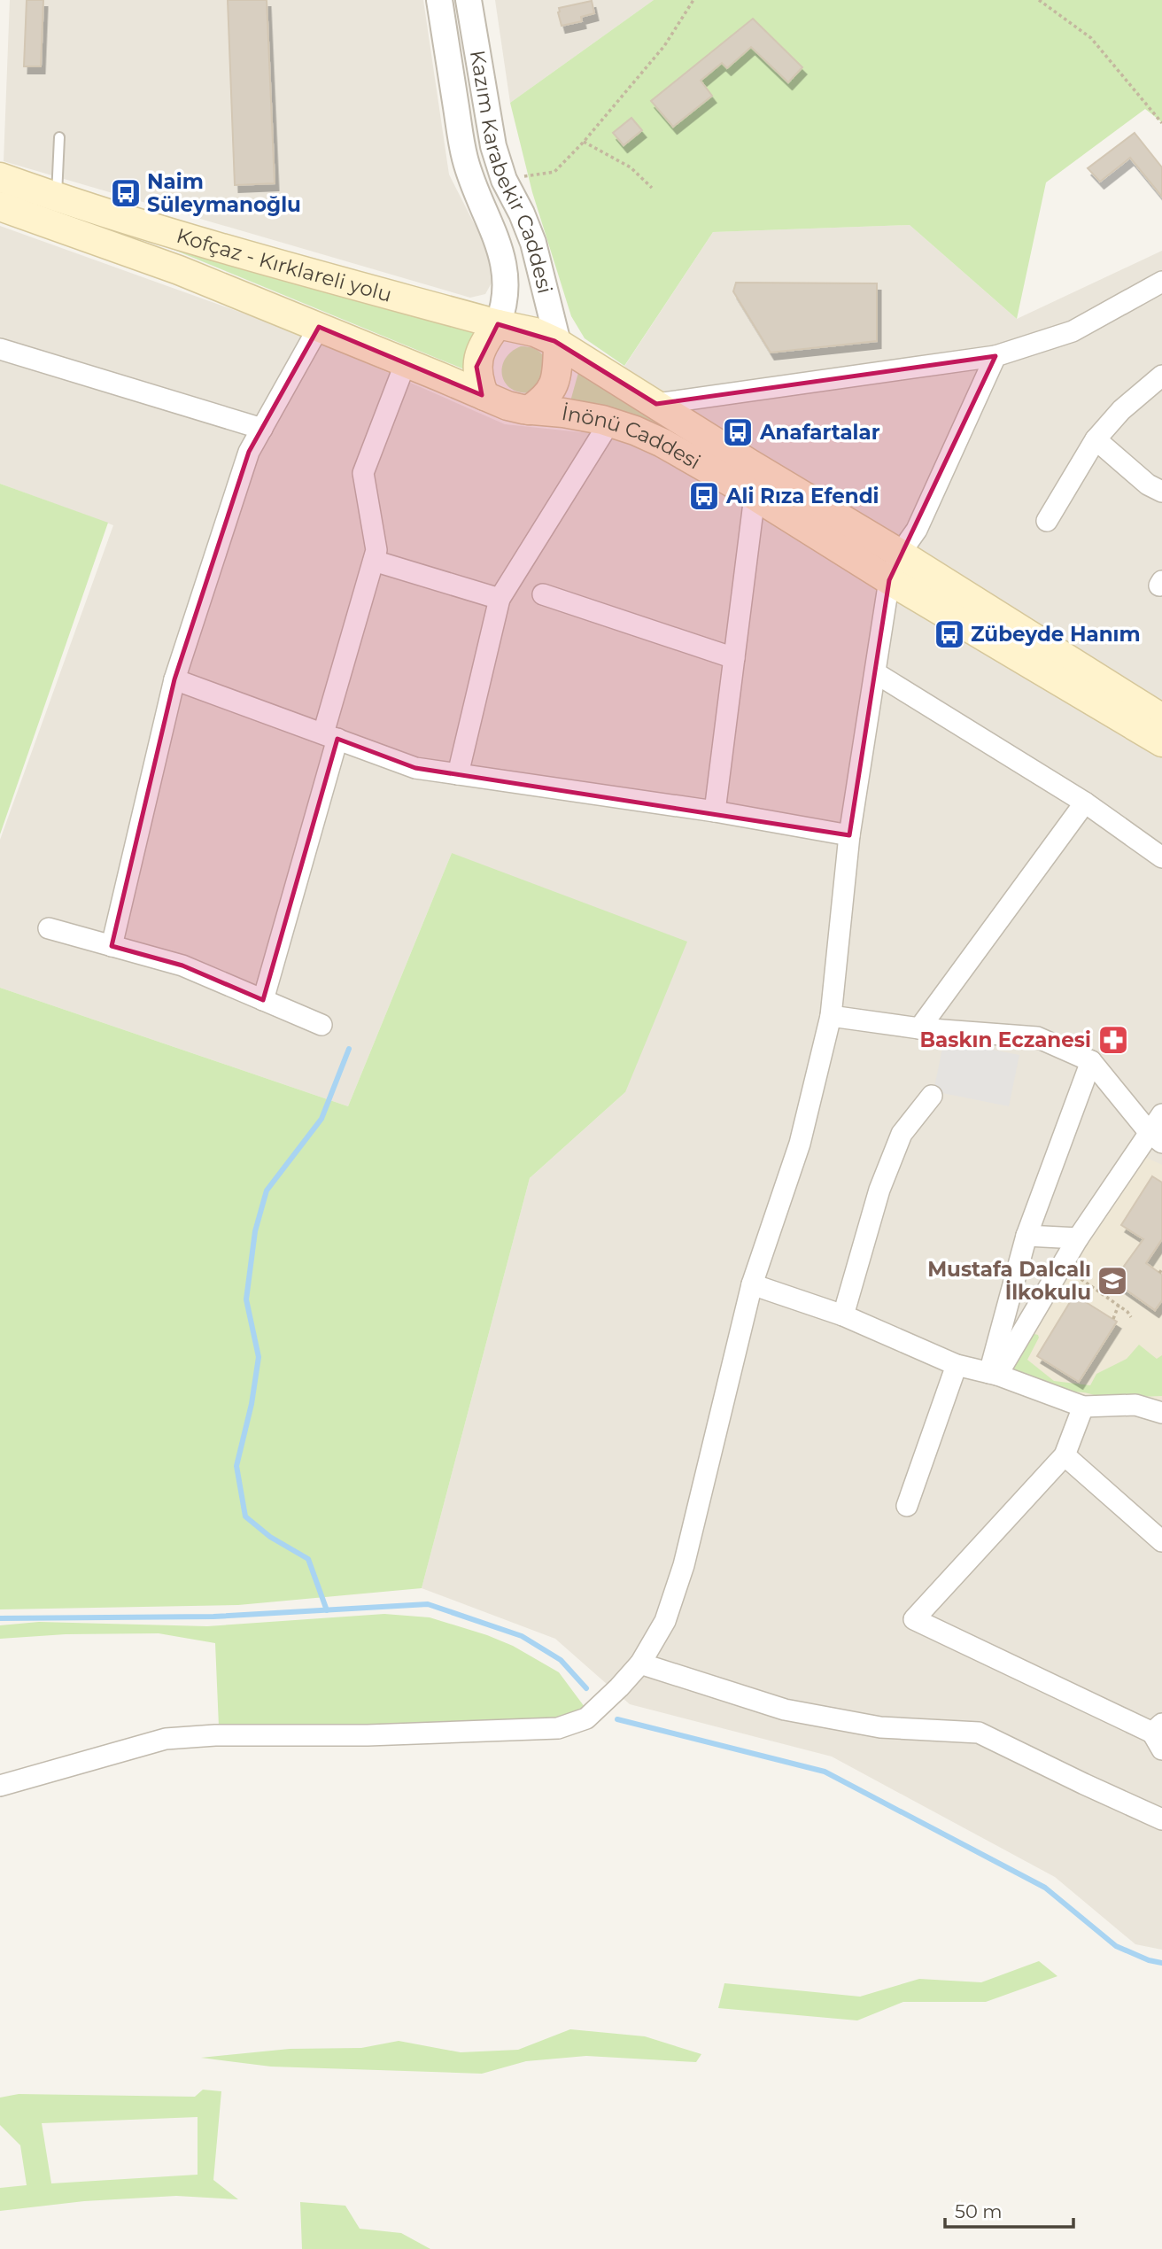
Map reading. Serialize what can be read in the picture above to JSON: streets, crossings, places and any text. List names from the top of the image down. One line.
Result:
{"streets":{"main road":["Kofçaz - Kırklareli yolu","İnönü Caddesi"],"street":["Kazım Karabekir Caddesi"]},"crossings":[["Kazım Karabekir Caddesi","Kofçaz - Kırklareli yolu"],["Kazım Karabekir Caddesi","İnönü Caddesi"],["Kofçaz - Kırklareli yolu","İnönü Caddesi"]],"places":{"bus stop":["Naim Süleymanoğlu","Anafartalar","Ali Rıza Efendi","Zübeyde Hanım"],"pharmacy":["Baskın Eczanesi"],"school or university":["Mustafa Dalcalı İlkokulu"]},"scale_bar":"50 m"}
